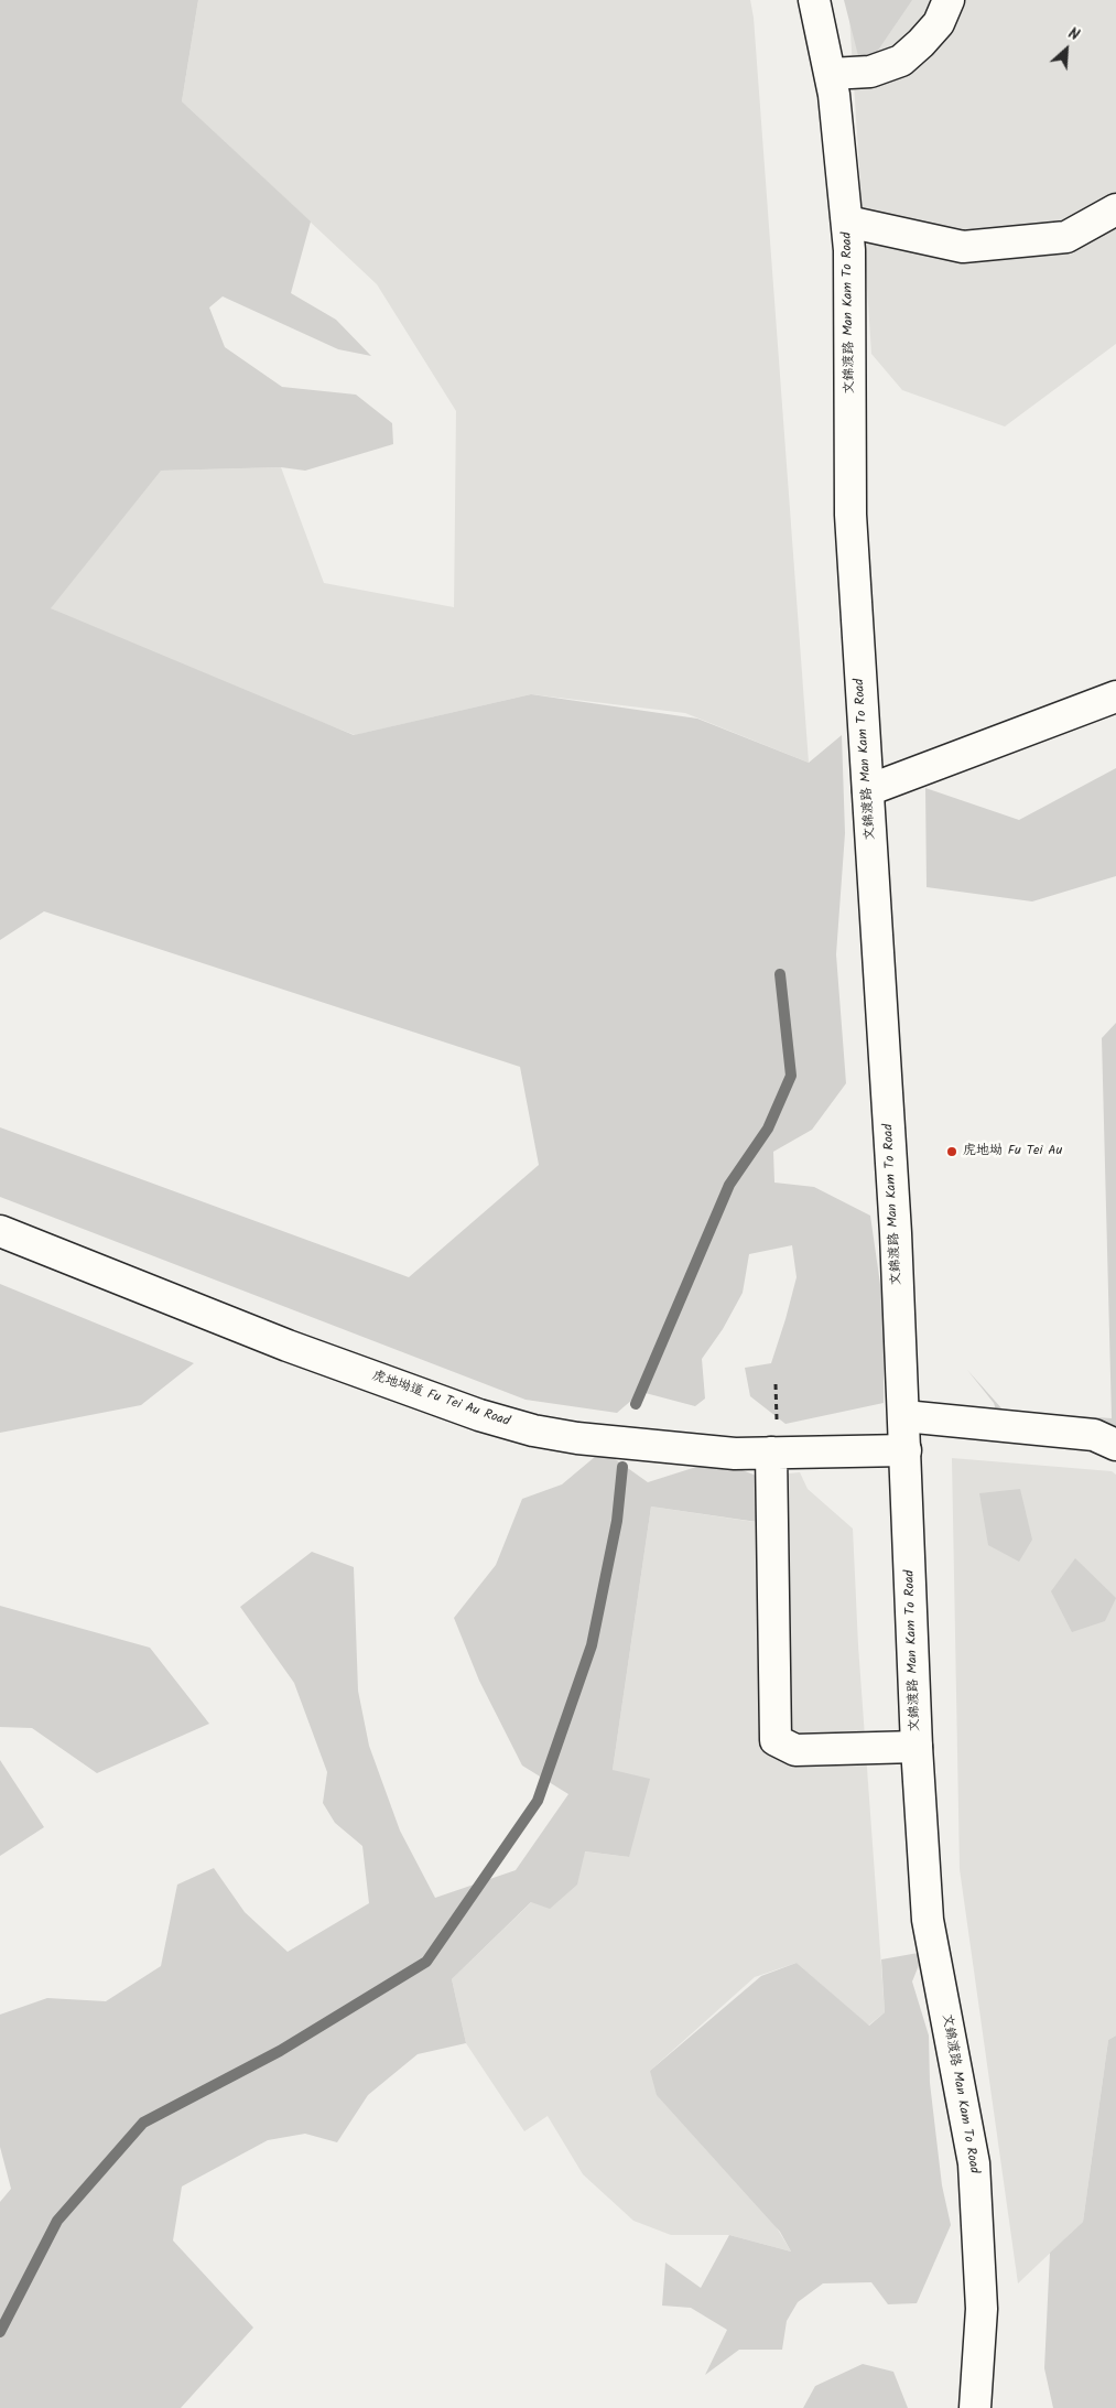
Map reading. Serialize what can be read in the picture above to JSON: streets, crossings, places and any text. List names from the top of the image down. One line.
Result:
{"streets":{"main road":["文錦渡路 Man Kam To Road","虎地坳道 Fu Tei Au Road"]},"crossings":[["文錦渡路 Man Kam To Road","虎地坳道 Fu Tei Au Road"]],"places":["虎地坳 Fu Tei Au"],"north":"top right"}
